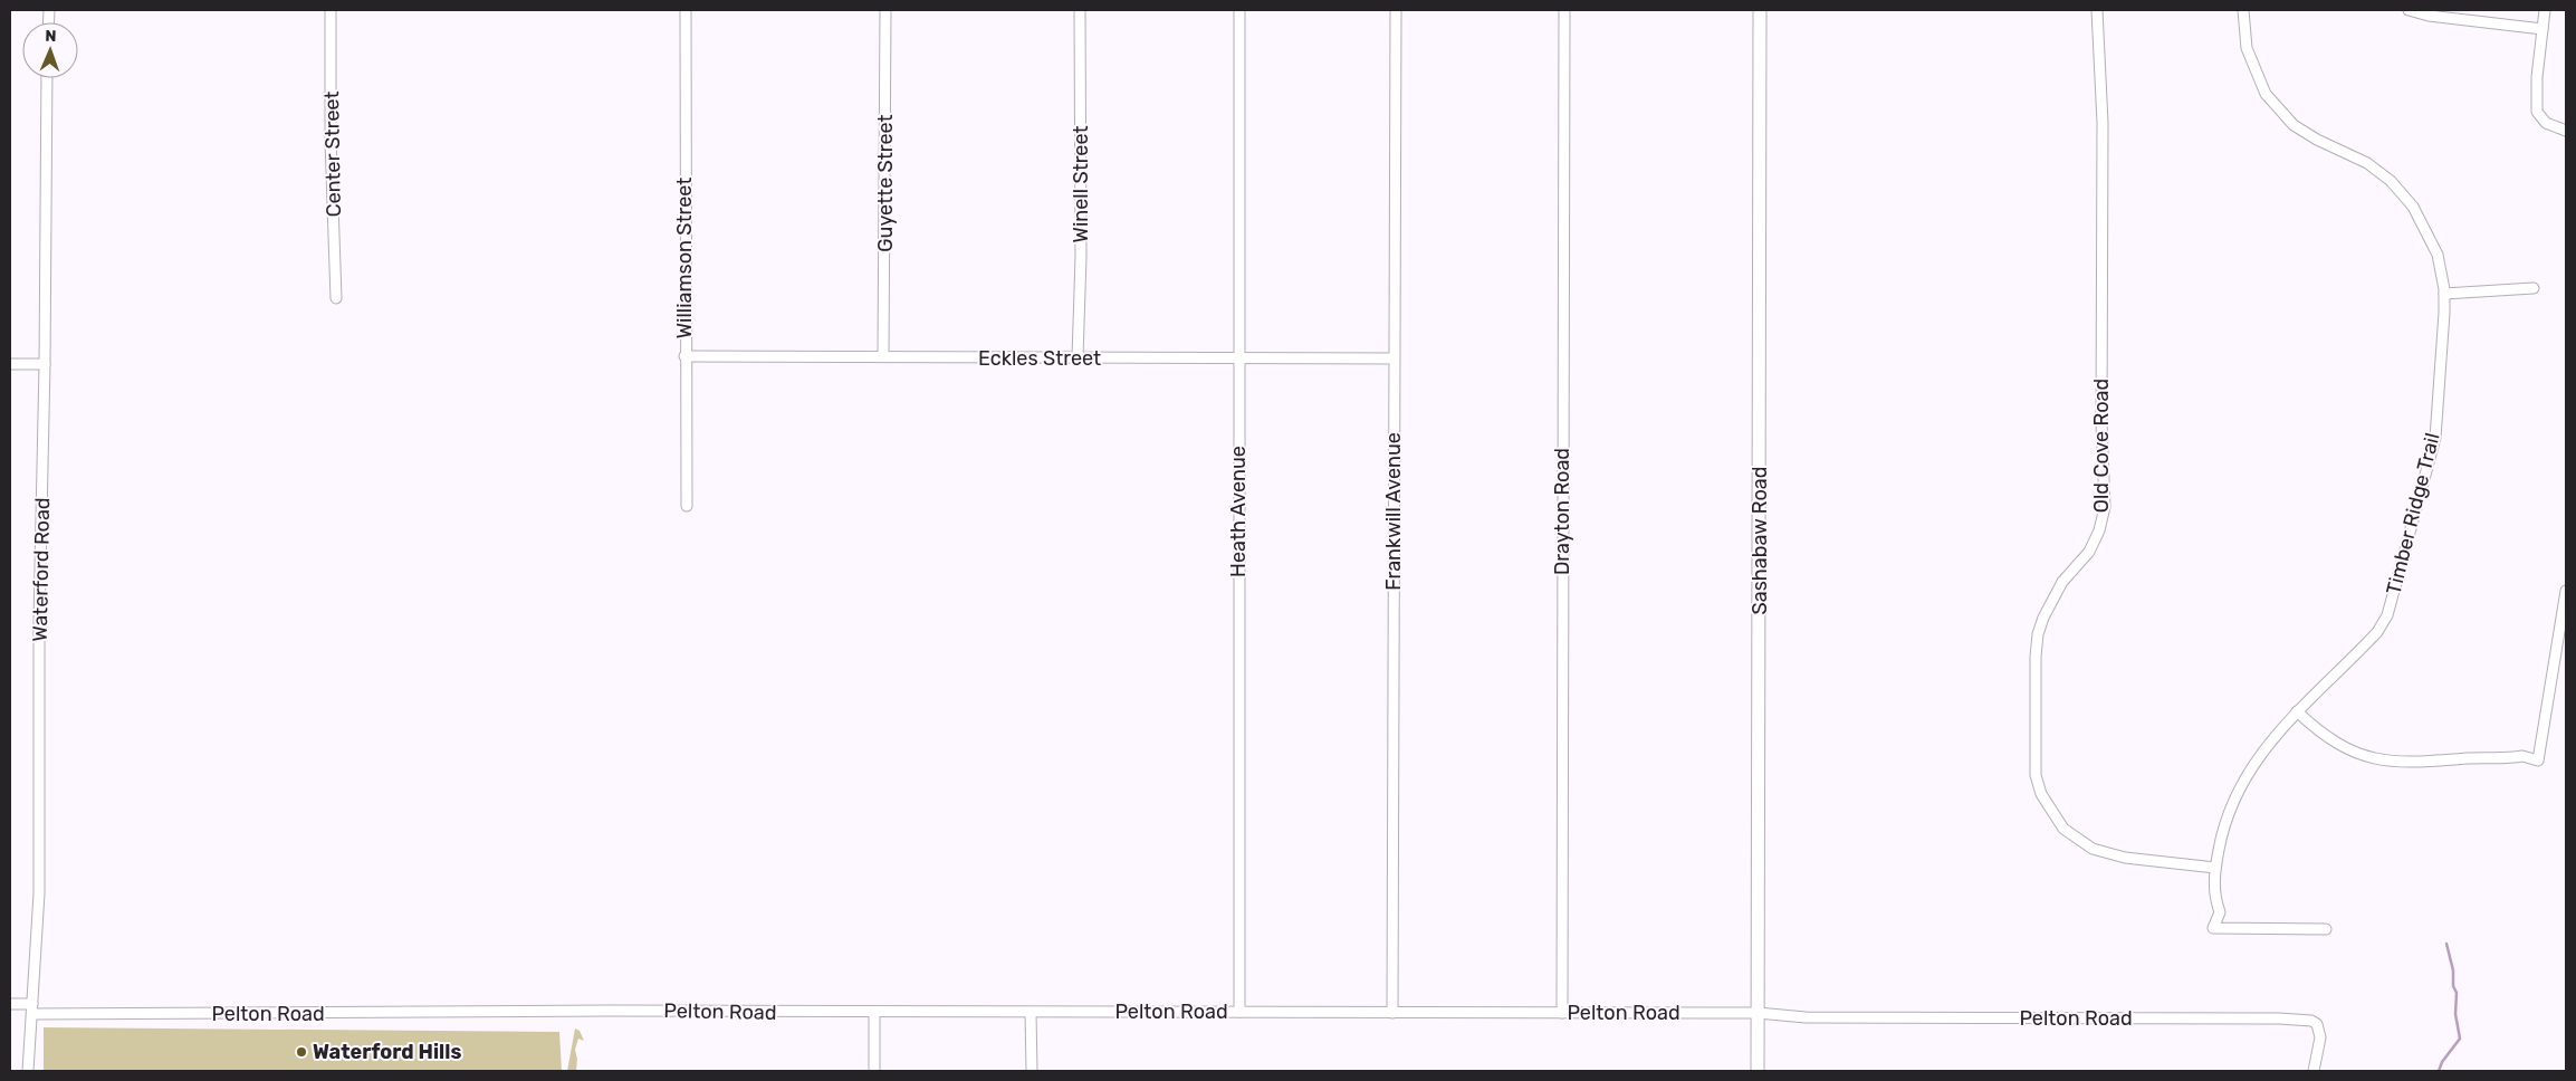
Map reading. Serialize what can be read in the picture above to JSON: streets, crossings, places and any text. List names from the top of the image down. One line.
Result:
{"streets":{"street":["Center Street","Guyette Street","Winell Street","Williamson Street","Eckles Street","Old Cove Road","Heath Avenue","Frankwill Avenue","Drayton Road","Timber Ridge Trail","Sashabaw Road","Waterford Road","Pelton Road"]},"crossings":[["Guyette Street","Eckles Street"],["Winell Street","Eckles Street"],["Williamson Street","Eckles Street"],["Eckles Street","Heath Avenue"],["Eckles Street","Frankwill Avenue"],["Old Cove Road","Timber Ridge Trail"],["Heath Avenue","Pelton Road"],["Frankwill Avenue","Pelton Road"],["Drayton Road","Pelton Road"],["Sashabaw Road","Pelton Road"],["Waterford Road","Pelton Road"]],"places":["Waterford Hills"],"north":"top"}
